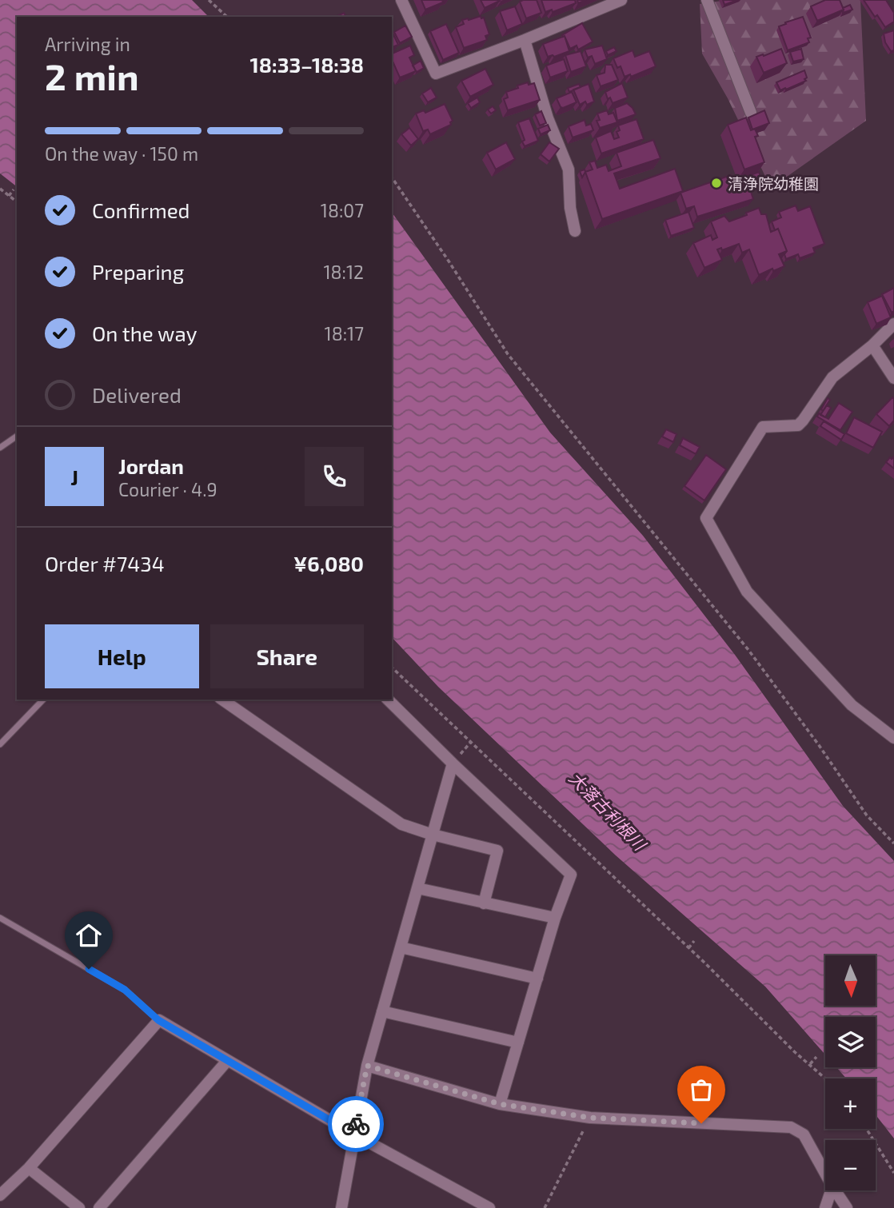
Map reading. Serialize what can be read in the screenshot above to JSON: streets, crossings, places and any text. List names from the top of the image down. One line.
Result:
{"water":["大落古利根川"],"places":["清浄院幼稚園"],"north":"bottom","page":{"heading":["2 min","Arriving in","18:33–18:38"],"panel":["Jordan","Courier · 4.9","Order #7434","¥6,080"],"bar":"On the way · 150 m","list":[["Confirmed","18:07"],["Preparing","18:12"],["On the way","18:17"],"Delivered"],"round":"J","buttons":["Help","Share"],"map_buttons":["+","−"]}}
